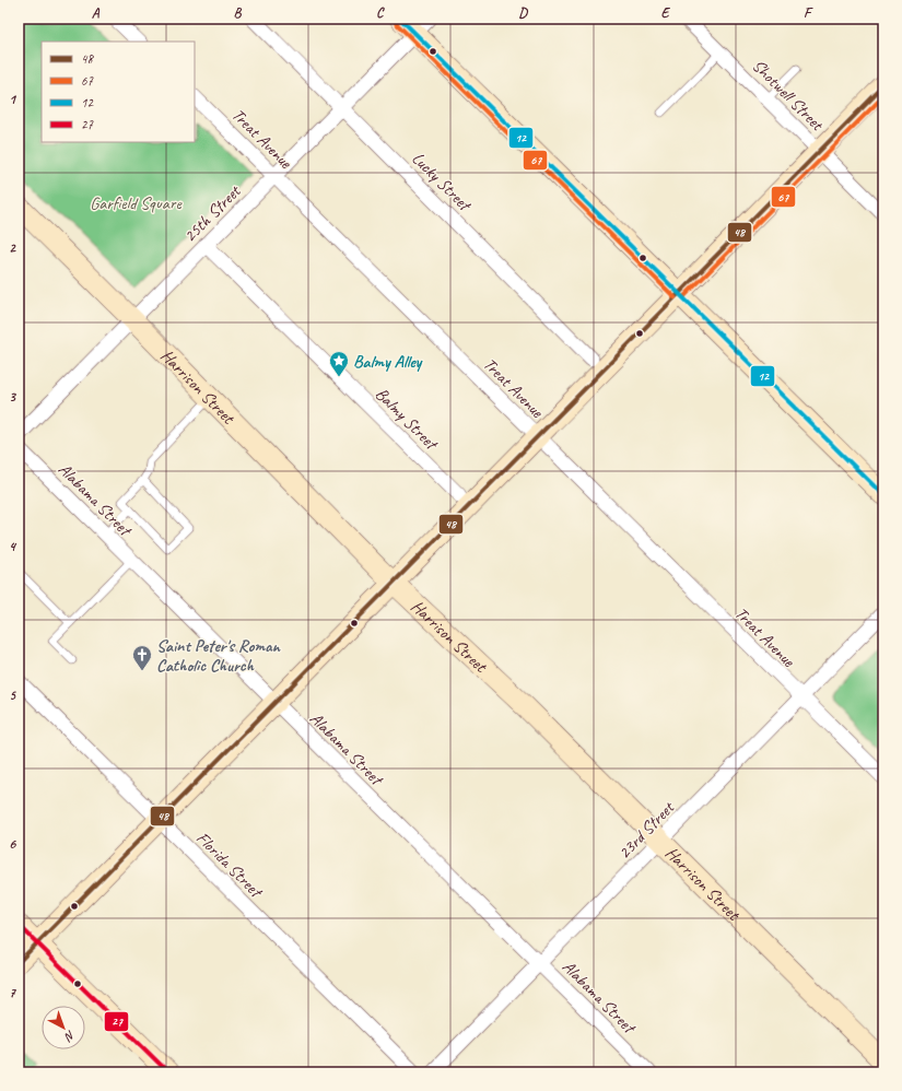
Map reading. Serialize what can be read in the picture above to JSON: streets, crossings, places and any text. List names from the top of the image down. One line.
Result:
{"streets":{"street":["Shotwell Street","Treat Avenue","Lucky Street","25th Street","Harrison Street","Balmy Street","Alabama Street","23rd Street","Florida Street"]},"crossings":[["Treat Avenue","25th Street"],["Treat Avenue","23rd Street"],["Lucky Street","25th Street"],["25th Street","Harrison Street"],["25th Street","Balmy Street"],["Harrison Street","23rd Street"],["Alabama Street","23rd Street"]],"parks":["Garfield Square"],"places":{"place":["Balmy Alley"],"church":["Saint Peter's Roman Catholic Church"]},"lines":["transit line 12","transit line 67","transit line 48","transit line 27"],"legend":["48","67","12","27"],"north":"bottom right","grid":{"columns":["A","B","C","D","E","F"],"rows":["1","2","3","4","5","6","7"]}}
